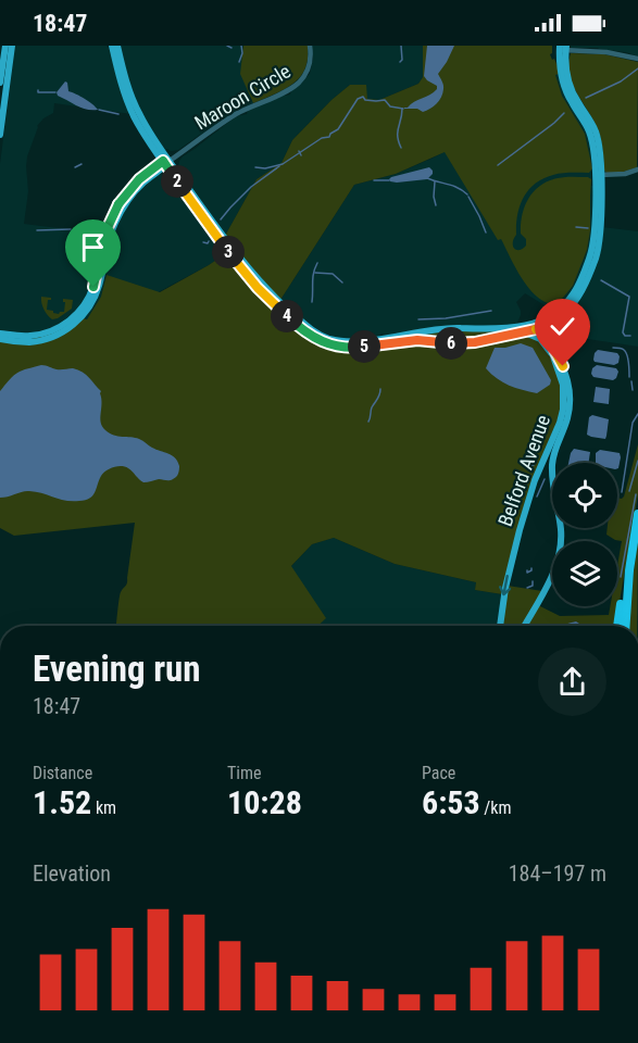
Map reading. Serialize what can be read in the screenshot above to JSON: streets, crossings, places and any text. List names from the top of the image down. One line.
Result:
{"streets":{"main road":["Belford Avenue"],"street":["Maroon Circle"]},"page":{"status":"18:47","pins":["2","3","4","6","5"],"heading":["Evening run","18:47"],"stats":[["Distance","1.52 km"],["Time","10:28"],["Pace","6:53 /km"]],"chart":["Elevation","184–197 m"]}}
